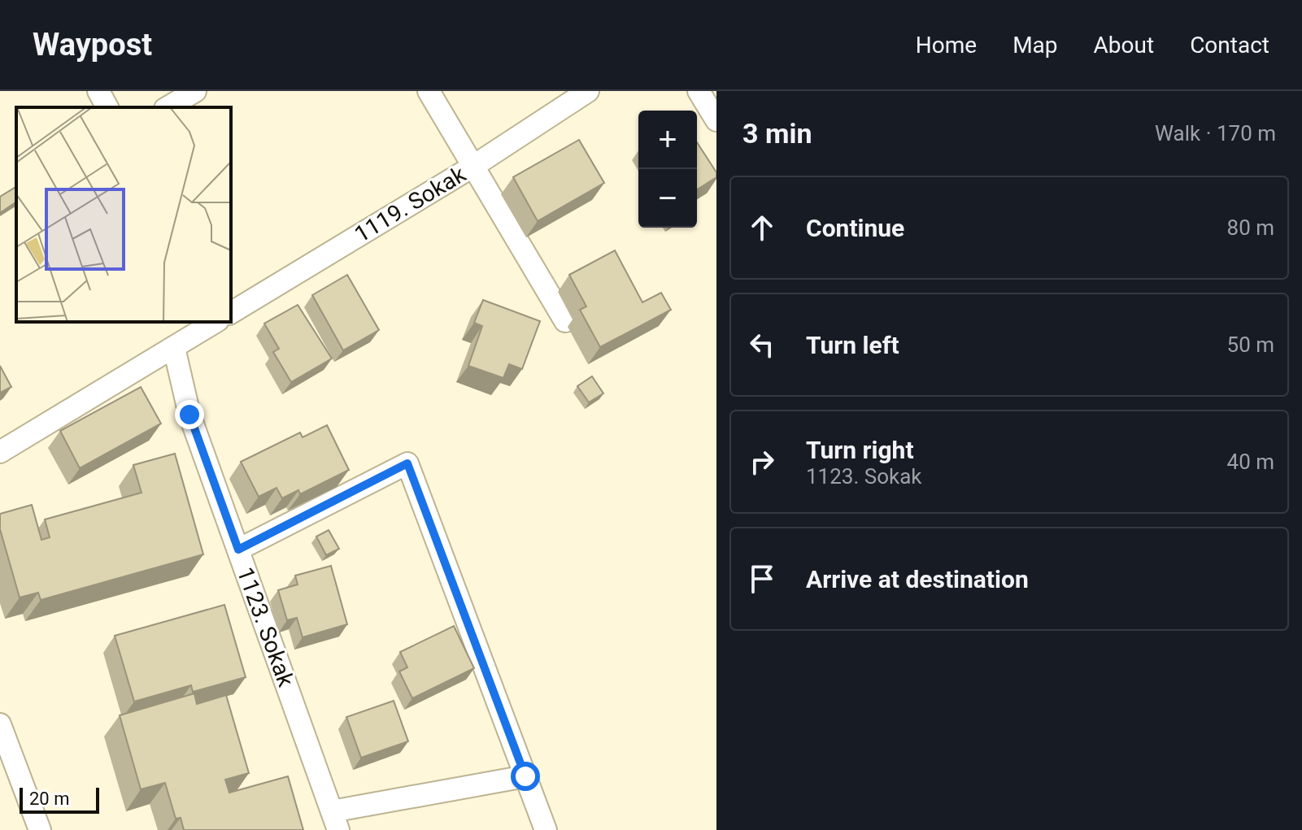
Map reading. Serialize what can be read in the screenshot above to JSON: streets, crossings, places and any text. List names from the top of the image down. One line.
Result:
{"streets":{"street":["1119. Sokak","1123. Sokak"]},"scale_bar":"20 m","page":{"header":"Waypost","nav":["Home","Map","About","Contact"],"heading":["3 min","Walk · 170 m"],"map_buttons":["+","−"],"list":[["Continue","80 m"],["Turn left","50 m"],["Turn right","1123. Sokak","40 m"],"Arrive at destination"],"scale":"20 m"}}
